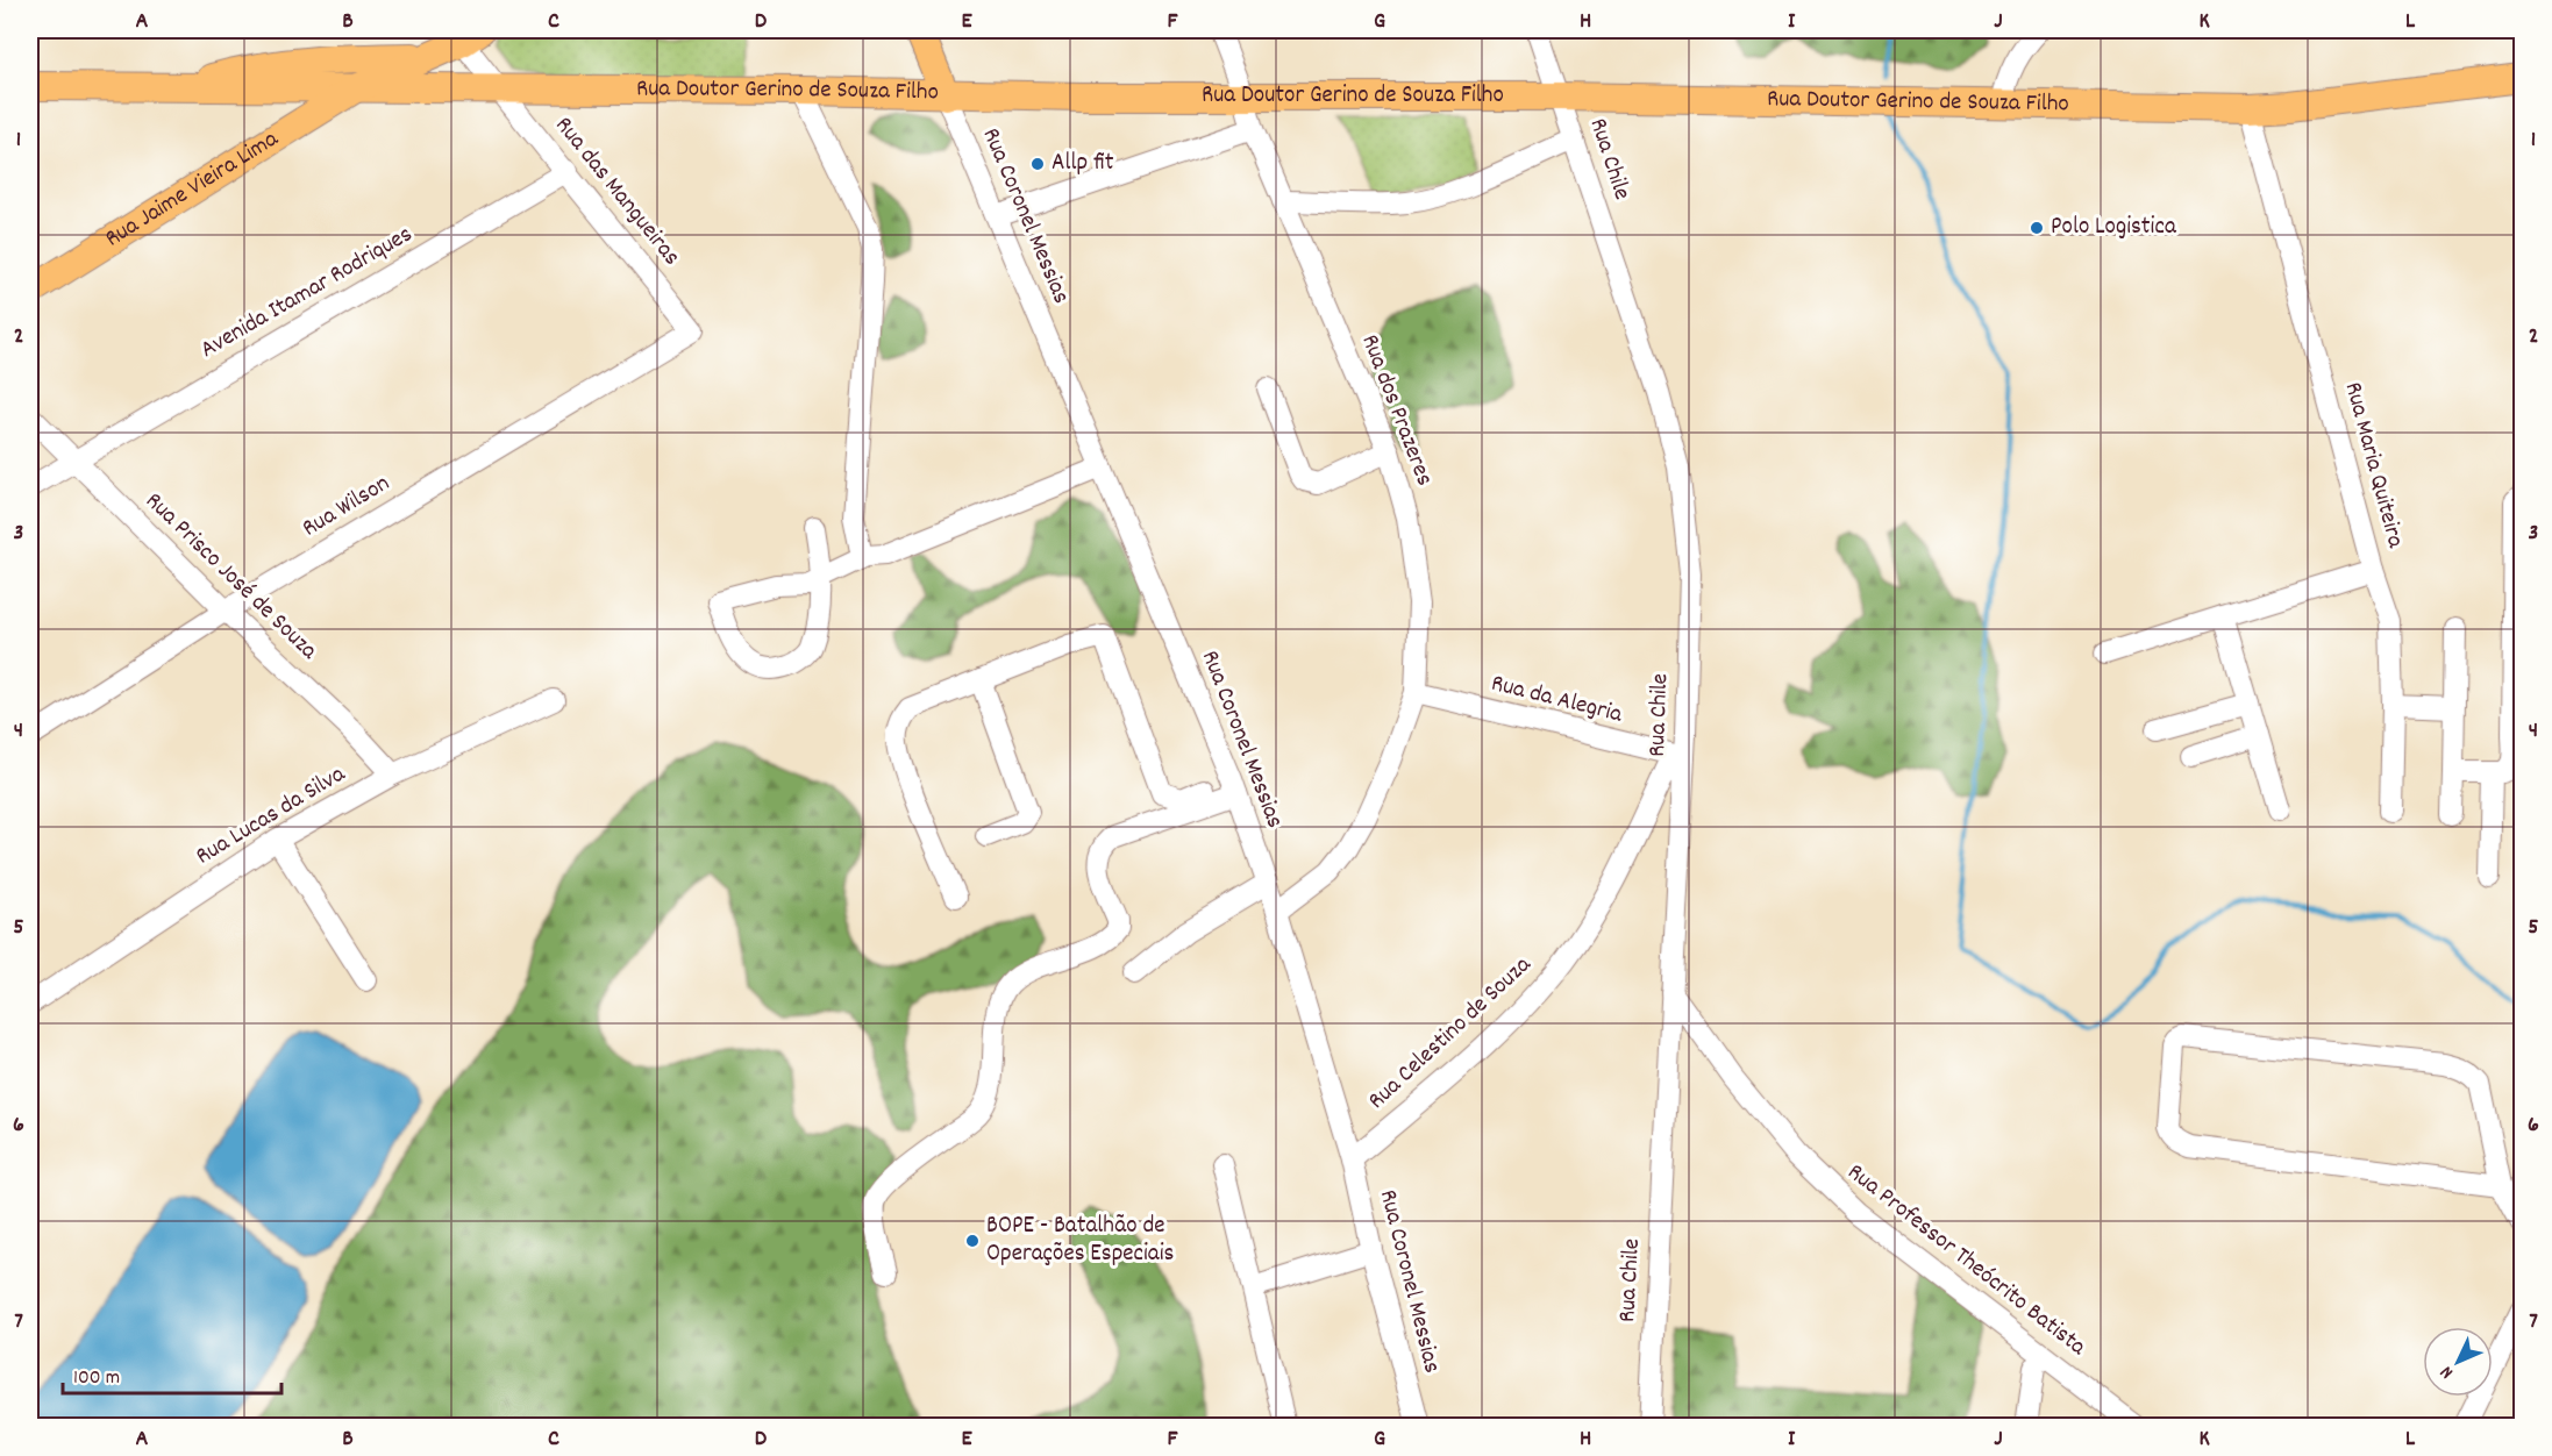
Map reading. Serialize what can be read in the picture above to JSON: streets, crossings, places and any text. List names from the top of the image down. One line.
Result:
{"streets":{"main road":["Rua Doutor Gerino de Souza Filho","Rua Jaime Vieira Lima"],"street":["Rua Chile","Rua das Mangueiras","Rua Coronel Messias","Avenida Itamar Rodriques","Rua dos Prazeres","Rua Maria Quiteira","Rua Wilson","Rua Prisco José de Souza","Rua da Alegria","Rua Lucas da Silva","Rua Celestino de Souza","Rua Professor Theócrito Batista"]},"crossings":[["Rua Doutor Gerino de Souza Filho","Rua Chile"],["Rua Doutor Gerino de Souza Filho","Rua Jaime Vieira Lima"],["Rua Doutor Gerino de Souza Filho","Rua das Mangueiras"],["Rua Doutor Gerino de Souza Filho","Rua Coronel Messias"],["Rua Doutor Gerino de Souza Filho","Rua dos Prazeres"],["Rua Doutor Gerino de Souza Filho","Rua Maria Quiteira"],["Rua Chile","Rua da Alegria"],["Rua Chile","Rua Celestino de Souza"],["Rua Chile","Rua Professor Theócrito Batista"],["Rua Jaime Vieira Lima","Rua das Mangueiras"],["Rua das Mangueiras","Avenida Itamar Rodriques"],["Rua das Mangueiras","Rua Wilson"],["Rua Coronel Messias","Rua dos Prazeres"],["Rua Coronel Messias","Rua Celestino de Souza"],["Avenida Itamar Rodriques","Rua Prisco José de Souza"],["Rua dos Prazeres","Rua da Alegria"],["Rua Wilson","Rua Prisco José de Souza"],["Rua Prisco José de Souza","Rua Lucas da Silva"],["Rua da Alegria","Rua Celestino de Souza"]],"places":["Allp fit","Polo Logistica","BOPE - Batalhão de Operações Especiais"],"scale_bar":"100 m","north":"bottom left","grid":{"columns":["A","B","C","D","E","F","G","H","I","J","K","L"],"rows":["1","2","3","4","5","6","7"]}}
